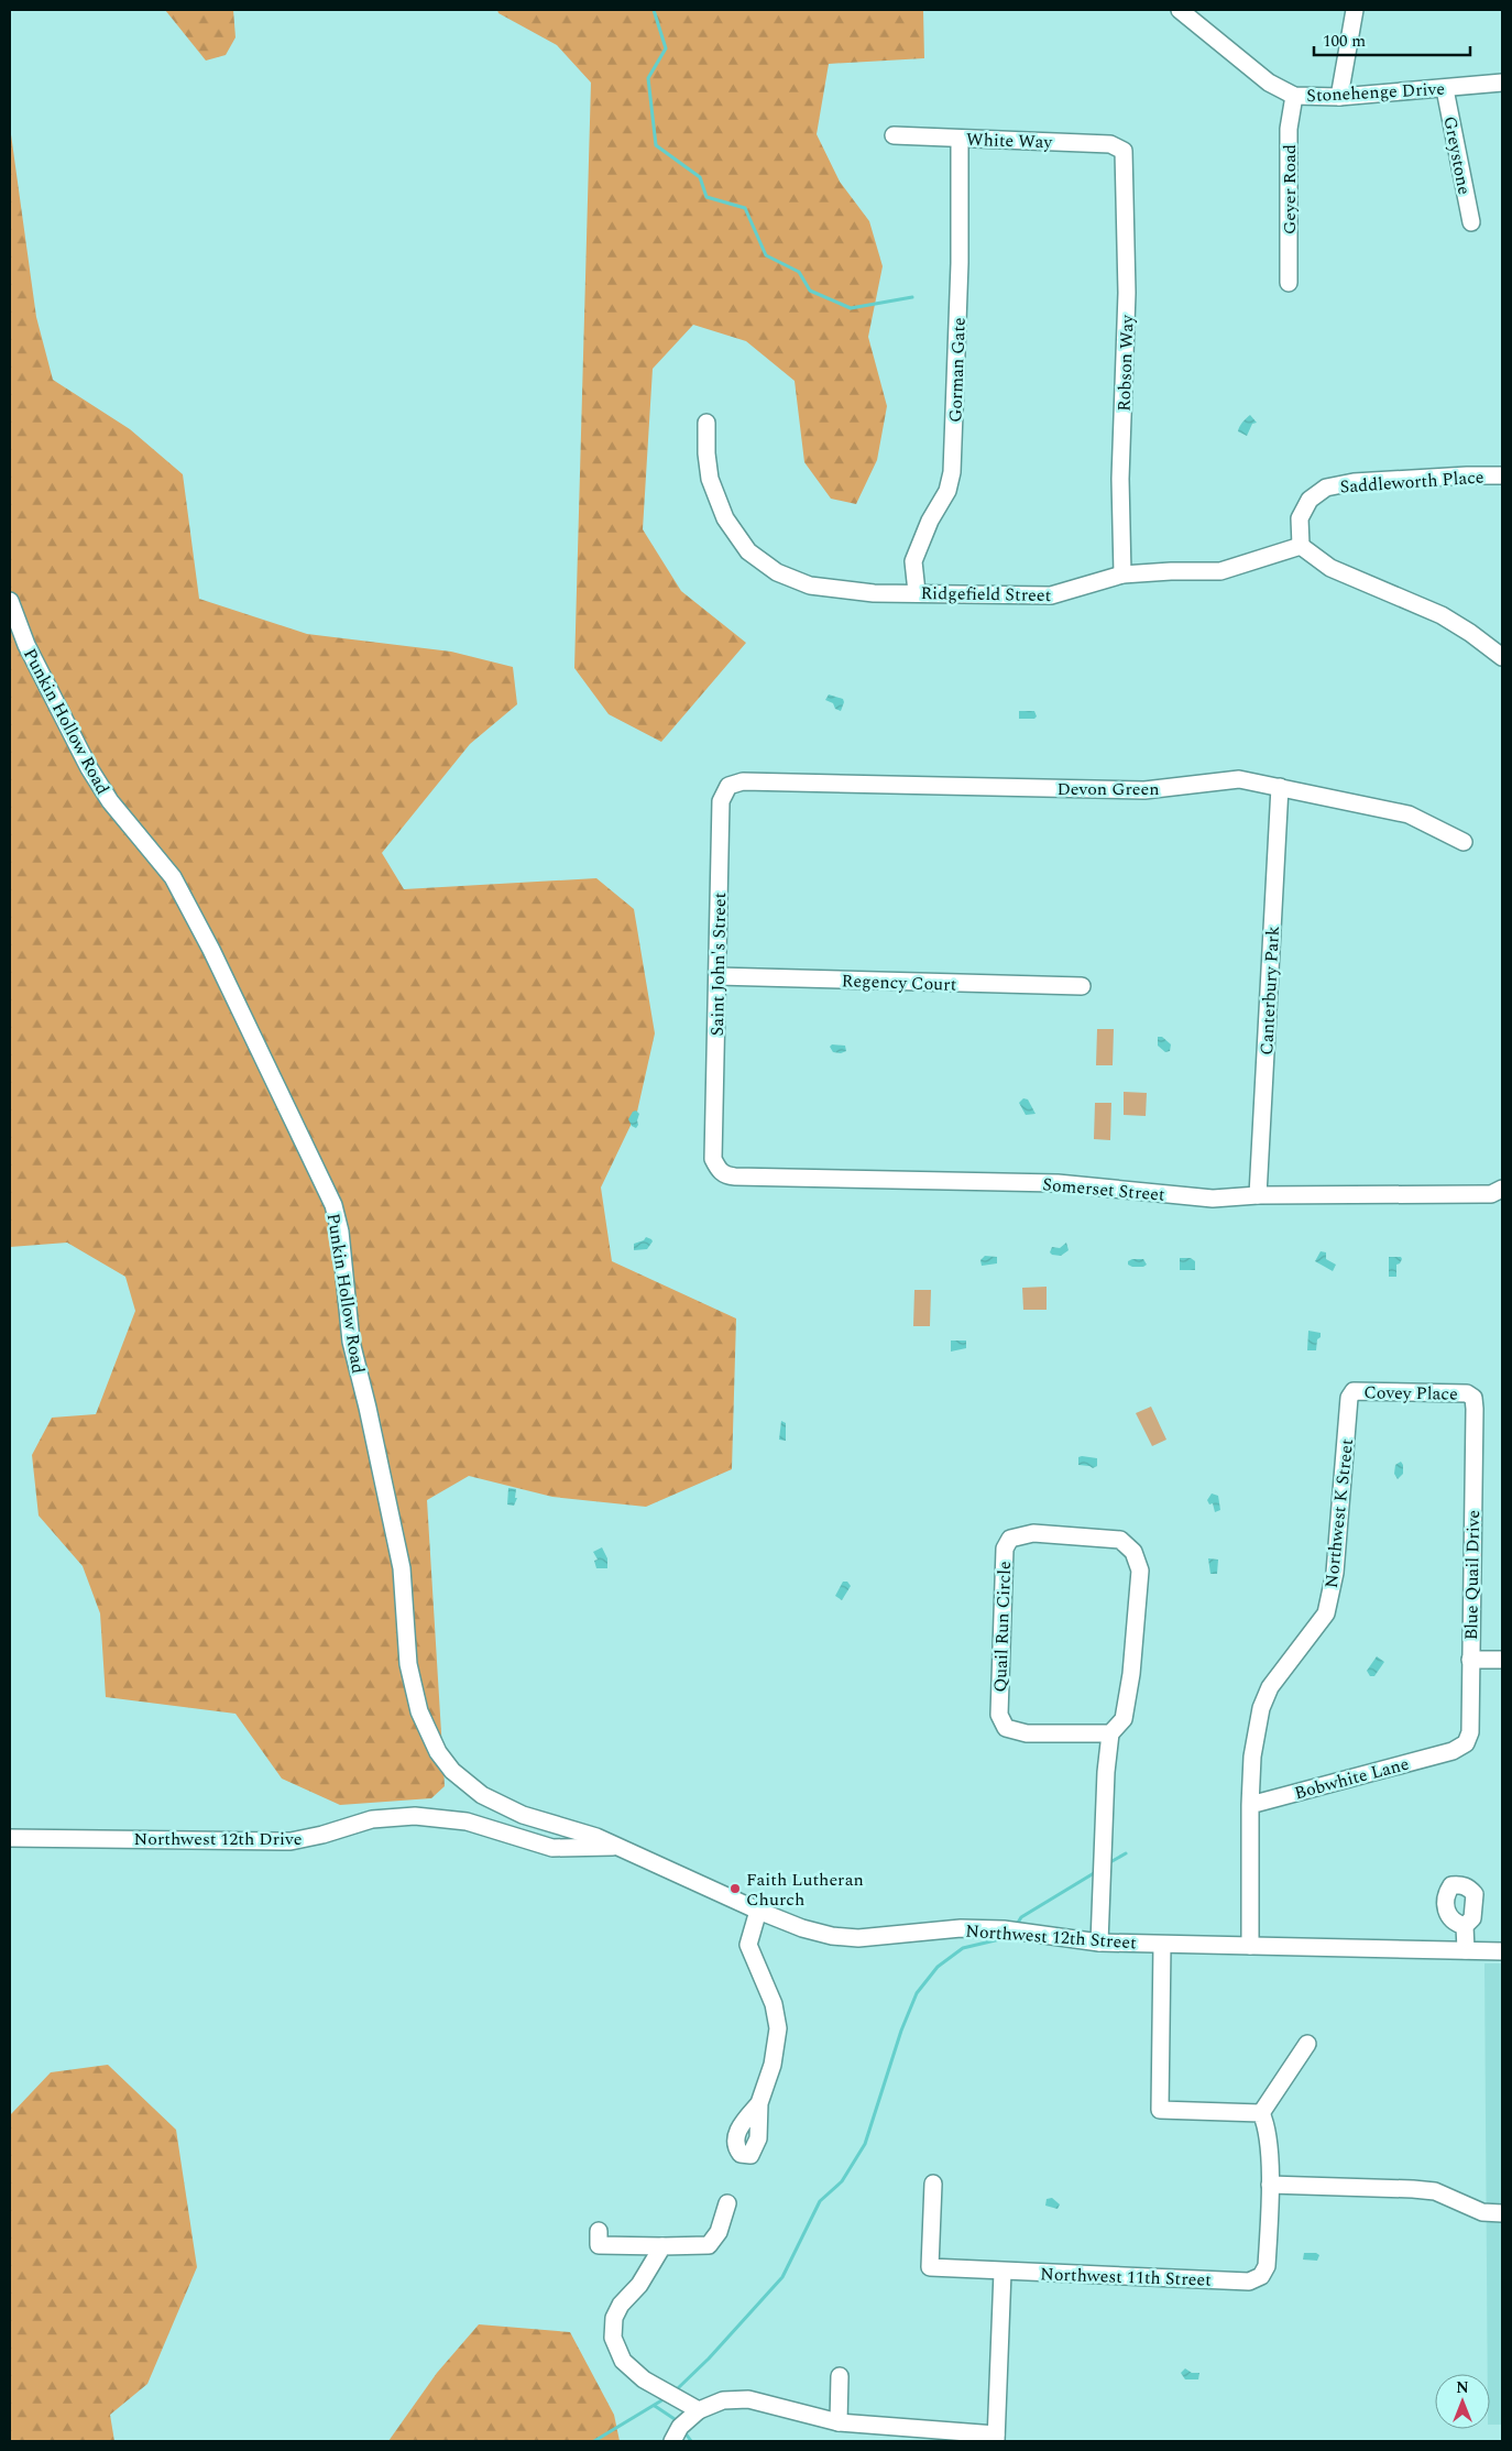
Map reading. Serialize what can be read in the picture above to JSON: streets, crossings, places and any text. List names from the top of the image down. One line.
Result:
{"streets":{"street":["Stonehenge Drive","White Way","Greystone","Geyer Road","Robson Way","Gorman Gate","Saddleworth Place","Ridgefield Street","Punkin Hollow Road","Devon Green","Saint John's Street","Regency Court","Canterbury Park","Somerset Street","Covey Place","Northwest K Street","Blue Quail Drive","Quail Run Circle","Bobwhite Lane","Northwest 12th Drive","Northwest 12th Street","Northwest 11th Street"]},"crossings":[["Stonehenge Drive","Greystone"],["Stonehenge Drive","Geyer Road"],["White Way","Robson Way"],["White Way","Gorman Gate"],["Robson Way","Ridgefield Street"],["Gorman Gate","Ridgefield Street"],["Saddleworth Place","Ridgefield Street"],["Punkin Hollow Road","Northwest 12th Drive"],["Punkin Hollow Road","Northwest 12th Street"],["Devon Green","Saint John's Street"],["Devon Green","Canterbury Park"],["Saint John's Street","Regency Court"],["Saint John's Street","Somerset Street"],["Canterbury Park","Somerset Street"],["Covey Place","Northwest K Street"],["Covey Place","Blue Quail Drive"],["Northwest K Street","Bobwhite Lane"],["Northwest K Street","Northwest 12th Street"],["Blue Quail Drive","Bobwhite Lane"],["Quail Run Circle","Northwest 12th Street"],["Northwest 12th Drive","Northwest 12th Street"]],"places":["Faith Lutheran Church"],"scale_bar":"100 m","north":"top"}
